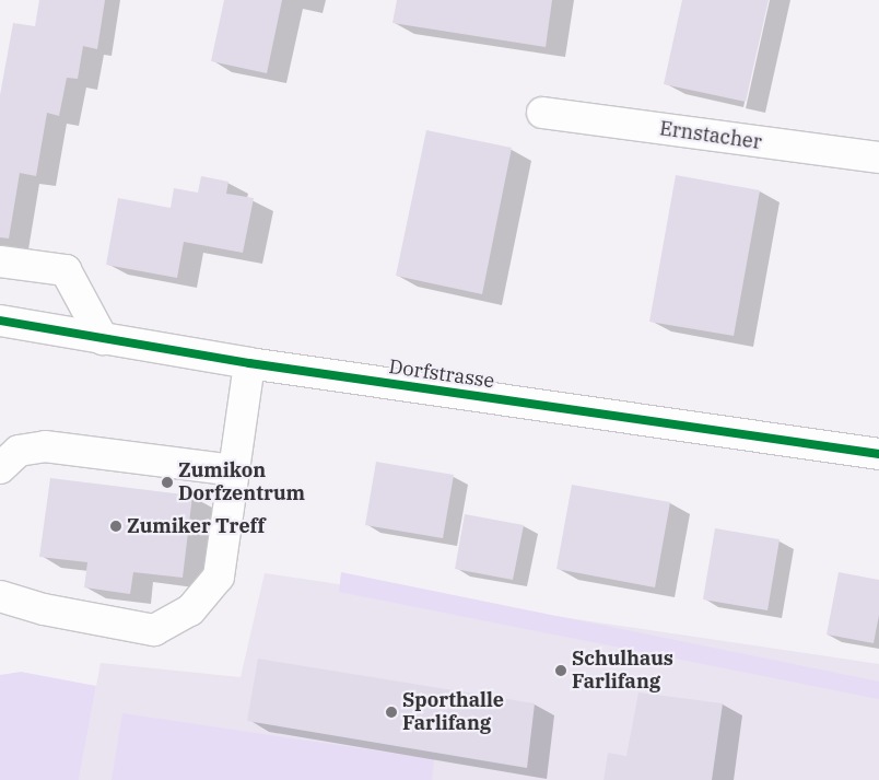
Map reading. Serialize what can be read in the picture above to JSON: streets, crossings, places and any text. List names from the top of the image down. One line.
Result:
{"streets":{"street":["Ernstacher","Dorfstrasse"]},"places":["Zumikon Dorfzentrum","Zumiker Treff","Schulhaus Farlifang","Sporthalle Farlifang"]}
